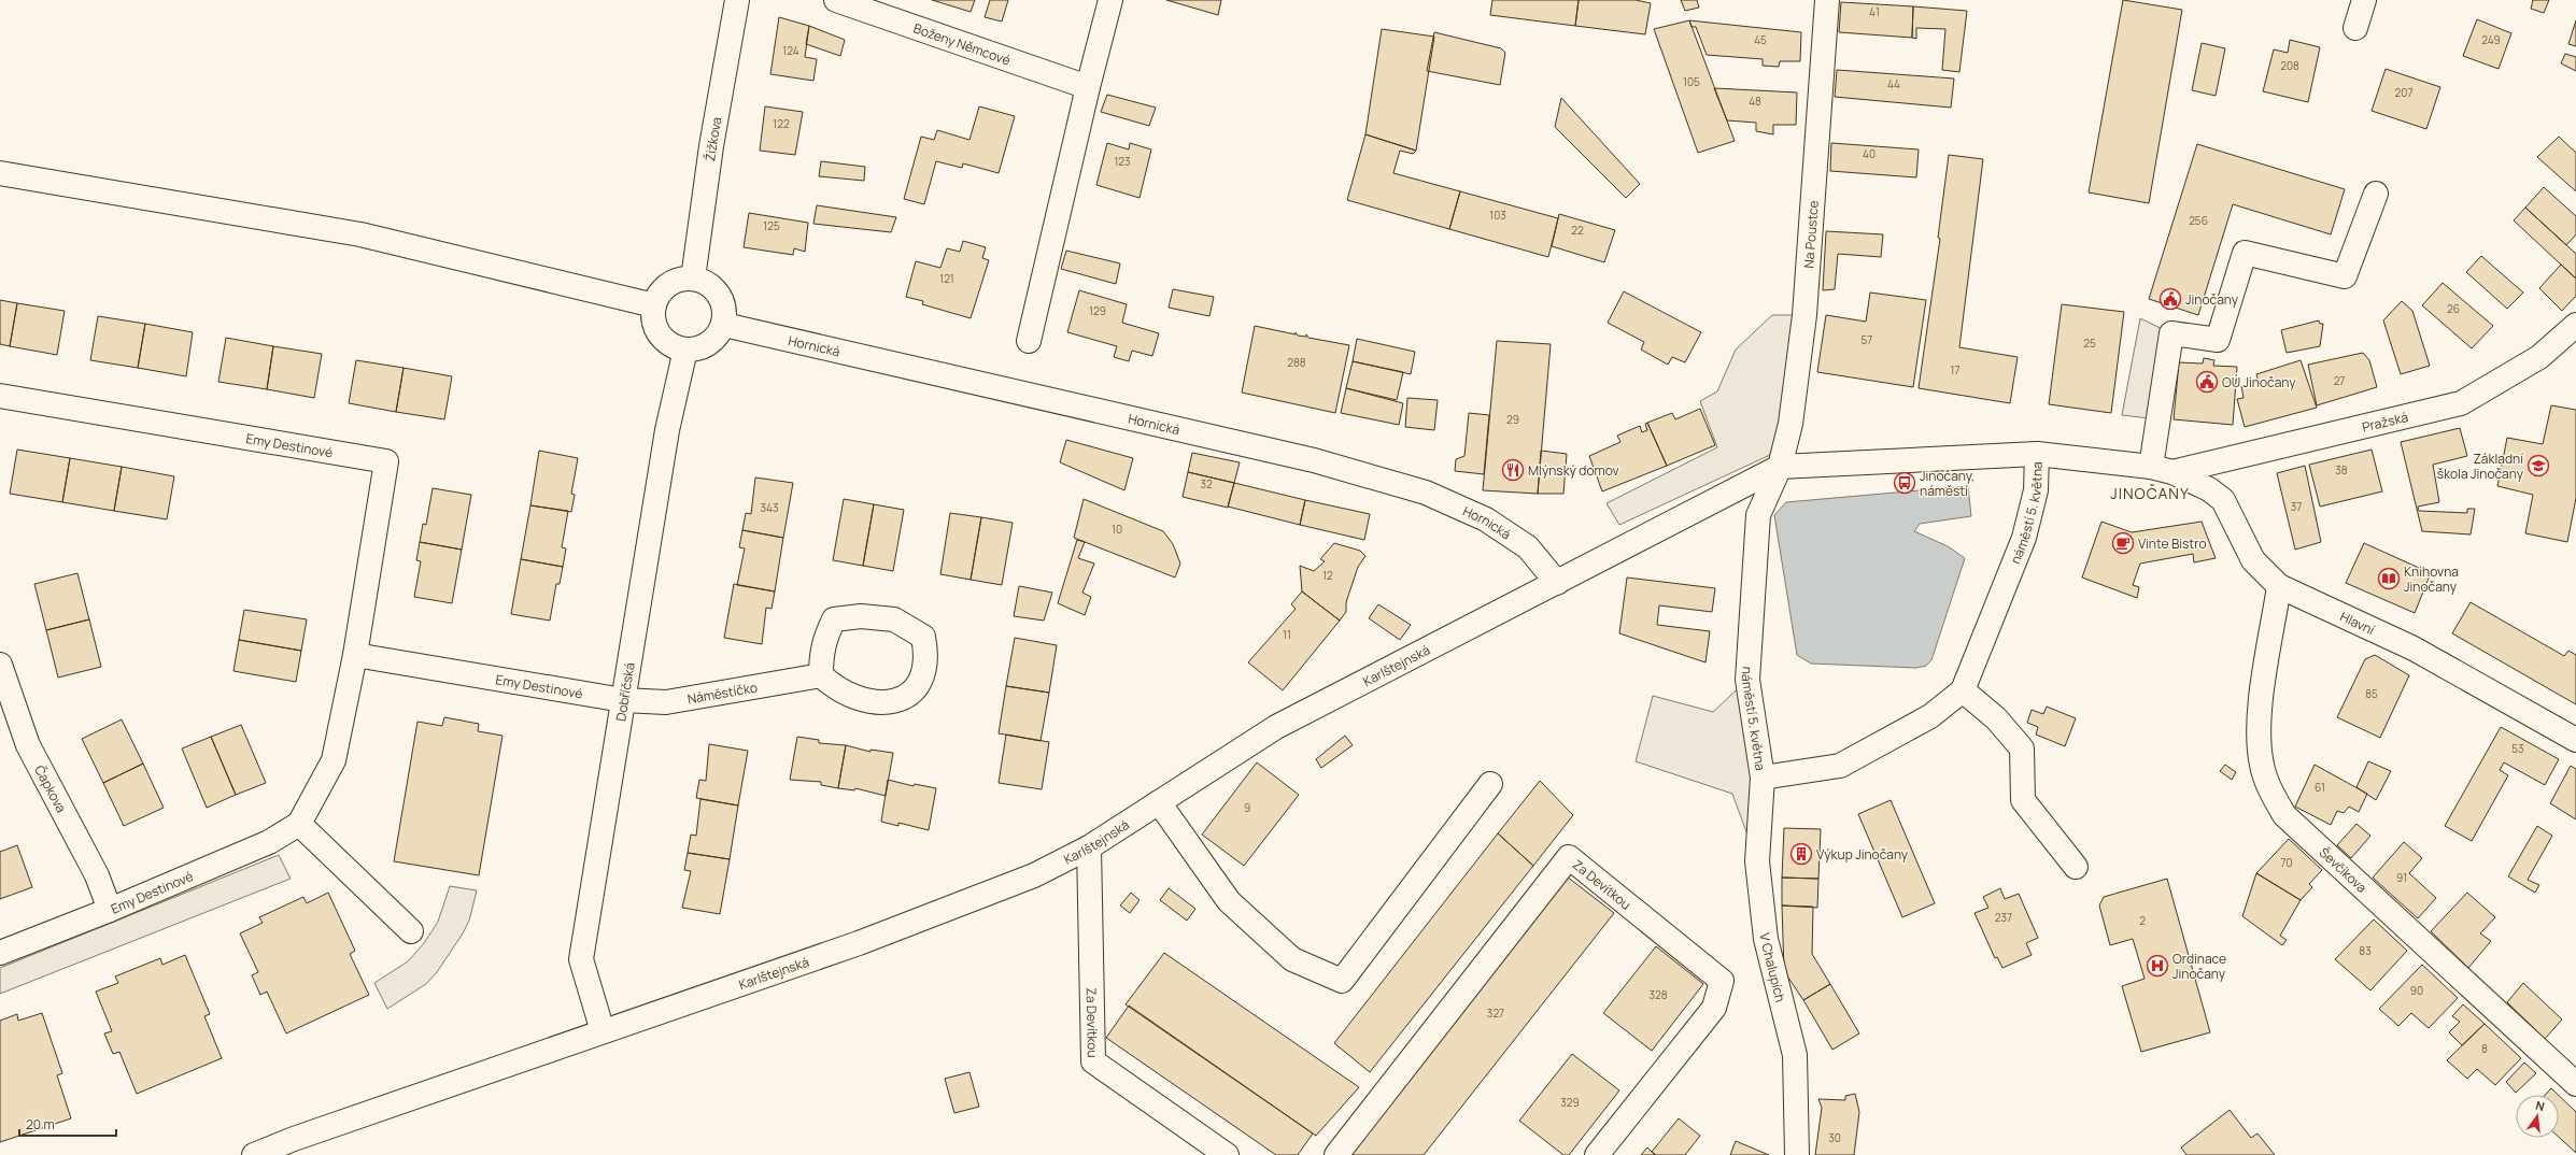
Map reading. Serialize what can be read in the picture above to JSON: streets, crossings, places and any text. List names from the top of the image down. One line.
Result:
{"streets":{"street":["Boženy Němcové","Žižkova","Na Poustce","Hornická","Pražská","Emy Destinové","náměstí 5. května","Hlavní","Karlštejnská","Dobříčská","Náměstíčko","Čapkova","Ševčíkova","Za Devítkou","V Chalupích"]},"crossings":[["Žižkova","Hornická"],["Žižkova","Dobříčská"],["Na Poustce","náměstí 5. května"],["Hornická","náměstí 5. května"],["Hornická","Karlštejnská"],["Hornická","Dobříčská"],["Pražská","náměstí 5. května"],["Pražská","Hlavní"],["Emy Destinové","Dobříčská"],["Emy Destinové","Náměstíčko"],["Emy Destinové","Čapkova"],["náměstí 5. května","Hlavní"],["náměstí 5. května","Karlštejnská"],["náměstí 5. května","V Chalupích"],["Hlavní","Ševčíkova"],["Karlštejnská","Dobříčská"],["Karlštejnská","Za Devítkou"],["Dobříčská","Náměstíčko"]],"districts":["JINOČANY"],"places":{"public building":["Jinočany","OÚ Jinočany"],"school or university":["Základní škola Jinočany"],"restaurant":["Mlýnský domov"],"bus stop":["Jinočany, náměstí"],"cafe":["Vinte Bistro"],"library":["Knihovna Jinočany"],"building":["Výkup Jinočany"],"hospital":["Ordinace Jinočany"]},"house_numbers":["41","45","249","124","208","105","44","207","48","122","40","123","103","256","125","22","121","26","129","57","25","288","17","27","29","38","32","37","343","10","12","11","85","53","61","9","70","91","237","2","83","90","328","327","8","329","30"],"scale_bar":"20 m","north":"top"}
